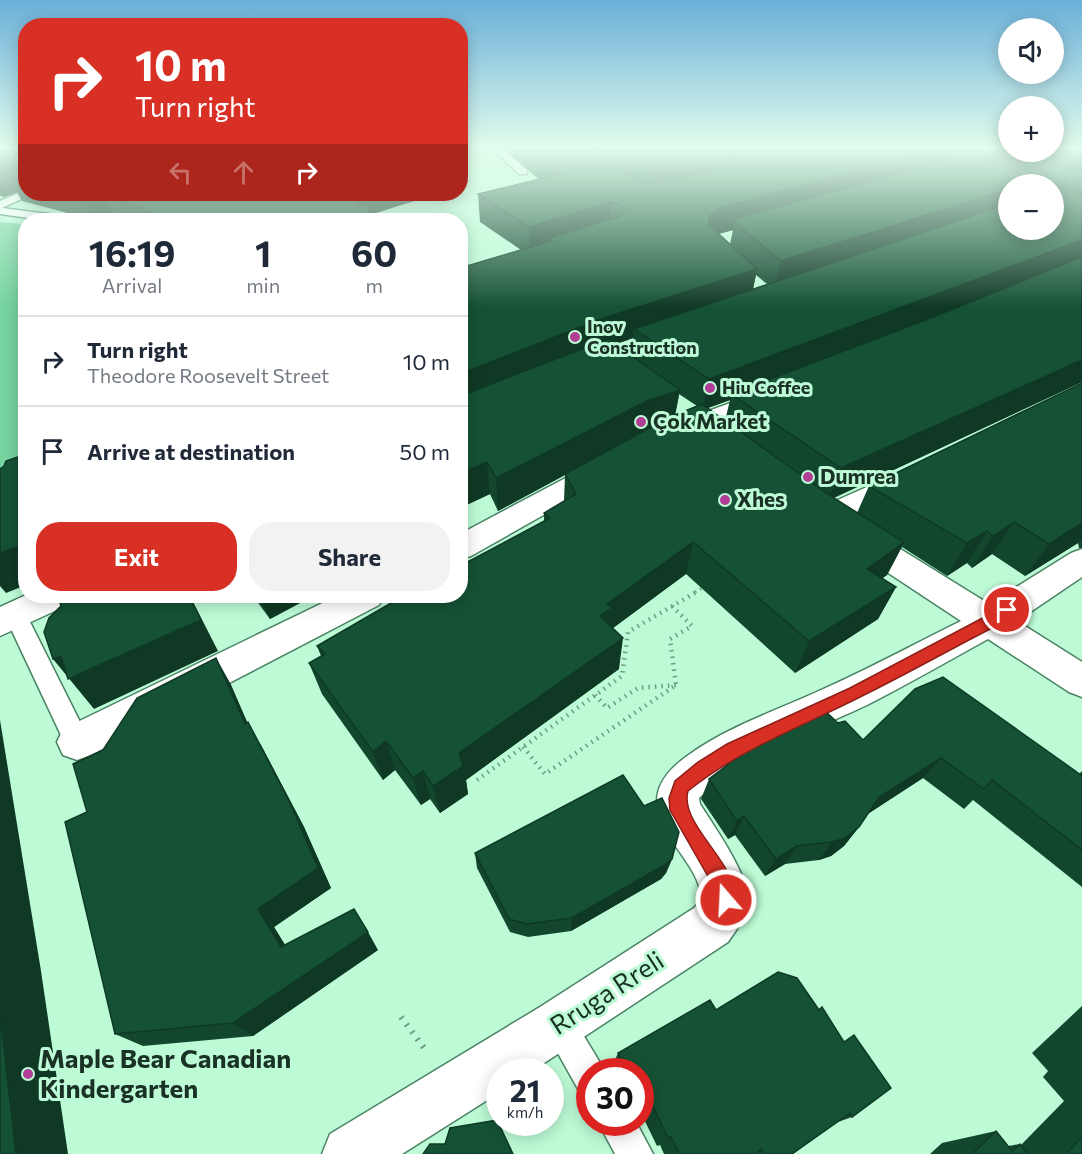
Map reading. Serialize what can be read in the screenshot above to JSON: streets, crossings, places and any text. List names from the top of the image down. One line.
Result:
{"streets":{"street":["Rruga Rreli"]},"places":["Inov Construction","Hiu Coffee","Çok Market","Dumrea","Xhes","Maple Bear Canadian Kindergarten"],"page":{"map_buttons":["+","−"],"turn":["10 m","Turn right"],"eta":["16:19","Arrival","1","min","60","m"],"list":[{"name":"Turn right","note":"Theodore Roosevelt Street","value":"10 m"},{"name":"Arrive at destination","value":"50 m"}],"buttons":["Exit","Share"],"speed":"21 km/h","limit":"30"}}
